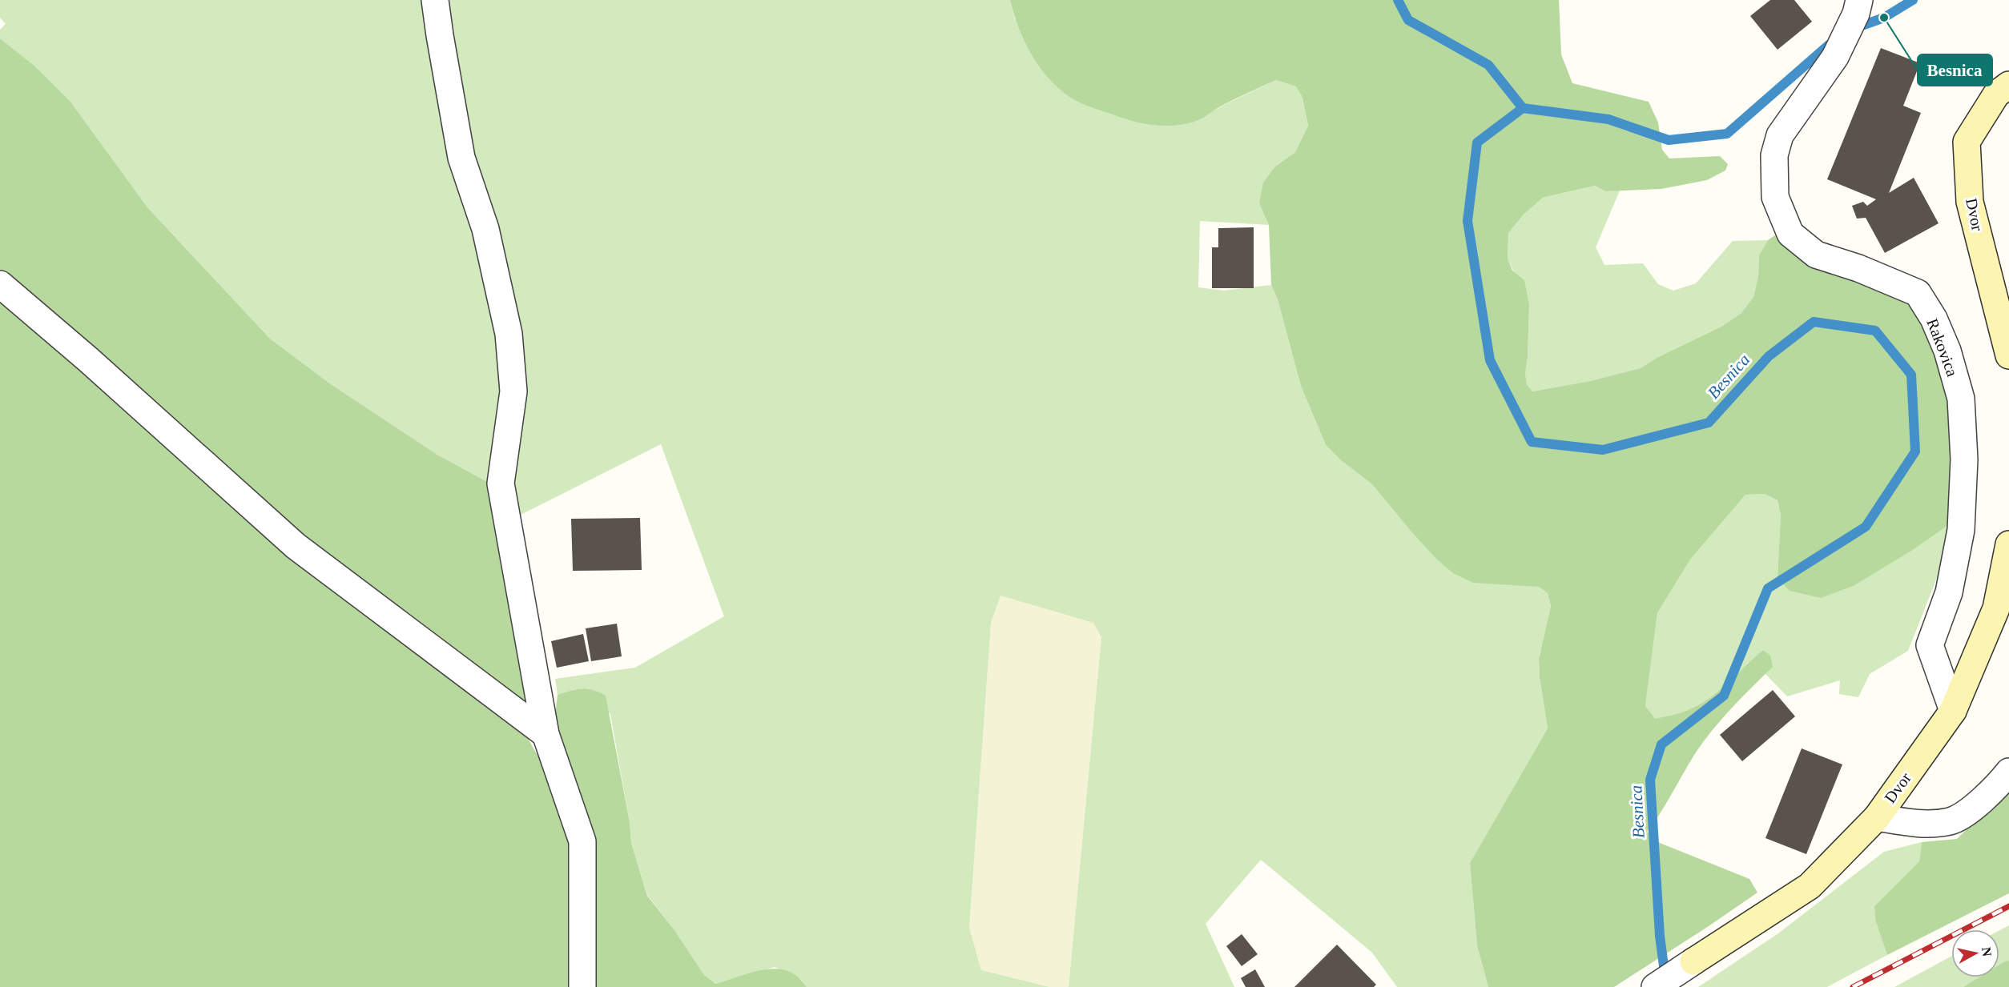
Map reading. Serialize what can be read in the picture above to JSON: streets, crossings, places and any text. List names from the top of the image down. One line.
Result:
{"streets":{"street":["Dvor","Rakovica"]},"crossings":[["Dvor","Rakovica"]],"water":["Besnica"],"places":["Besnica"],"north":"right"}
